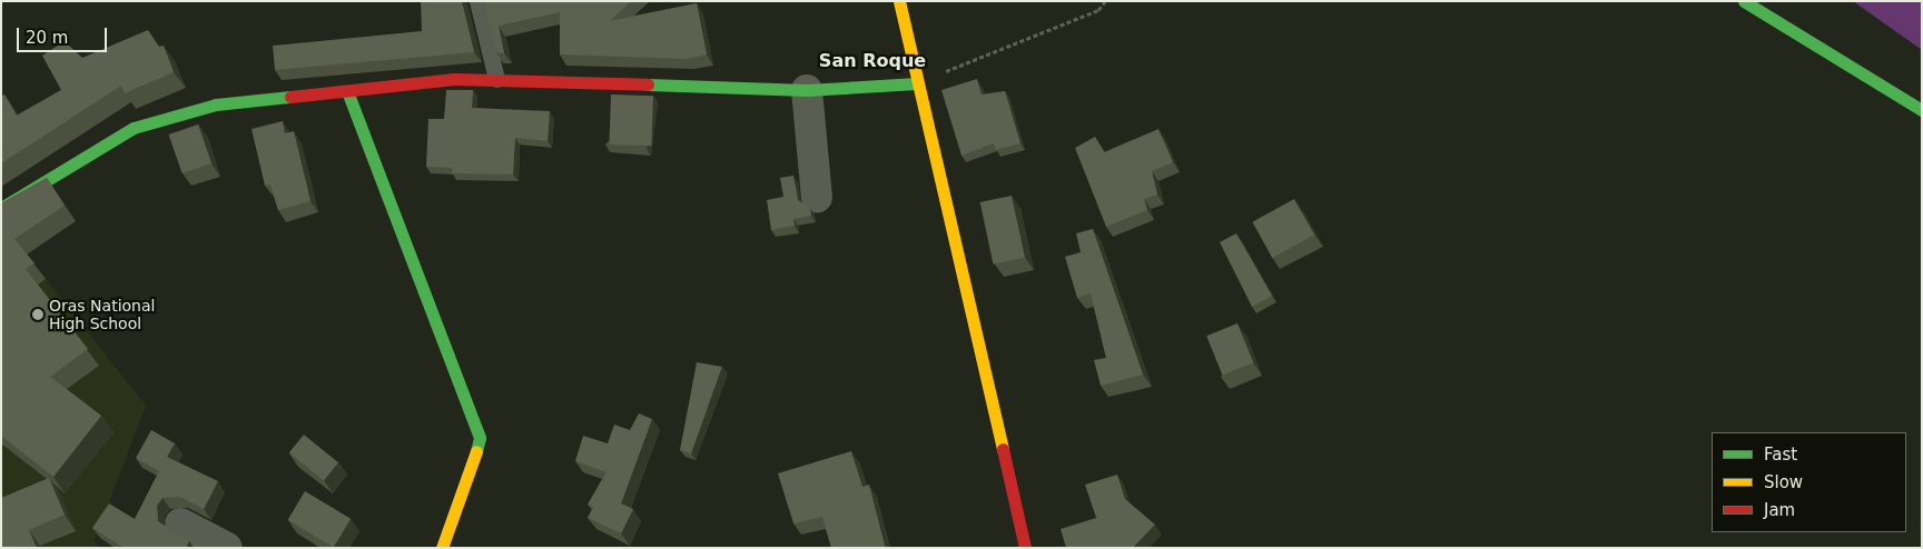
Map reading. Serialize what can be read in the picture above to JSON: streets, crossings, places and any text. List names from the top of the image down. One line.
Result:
{"districts":["San Roque"],"places":["Oras National High School"],"legend":["Fast","Slow","Jam"],"scale_bar":"20 m"}
